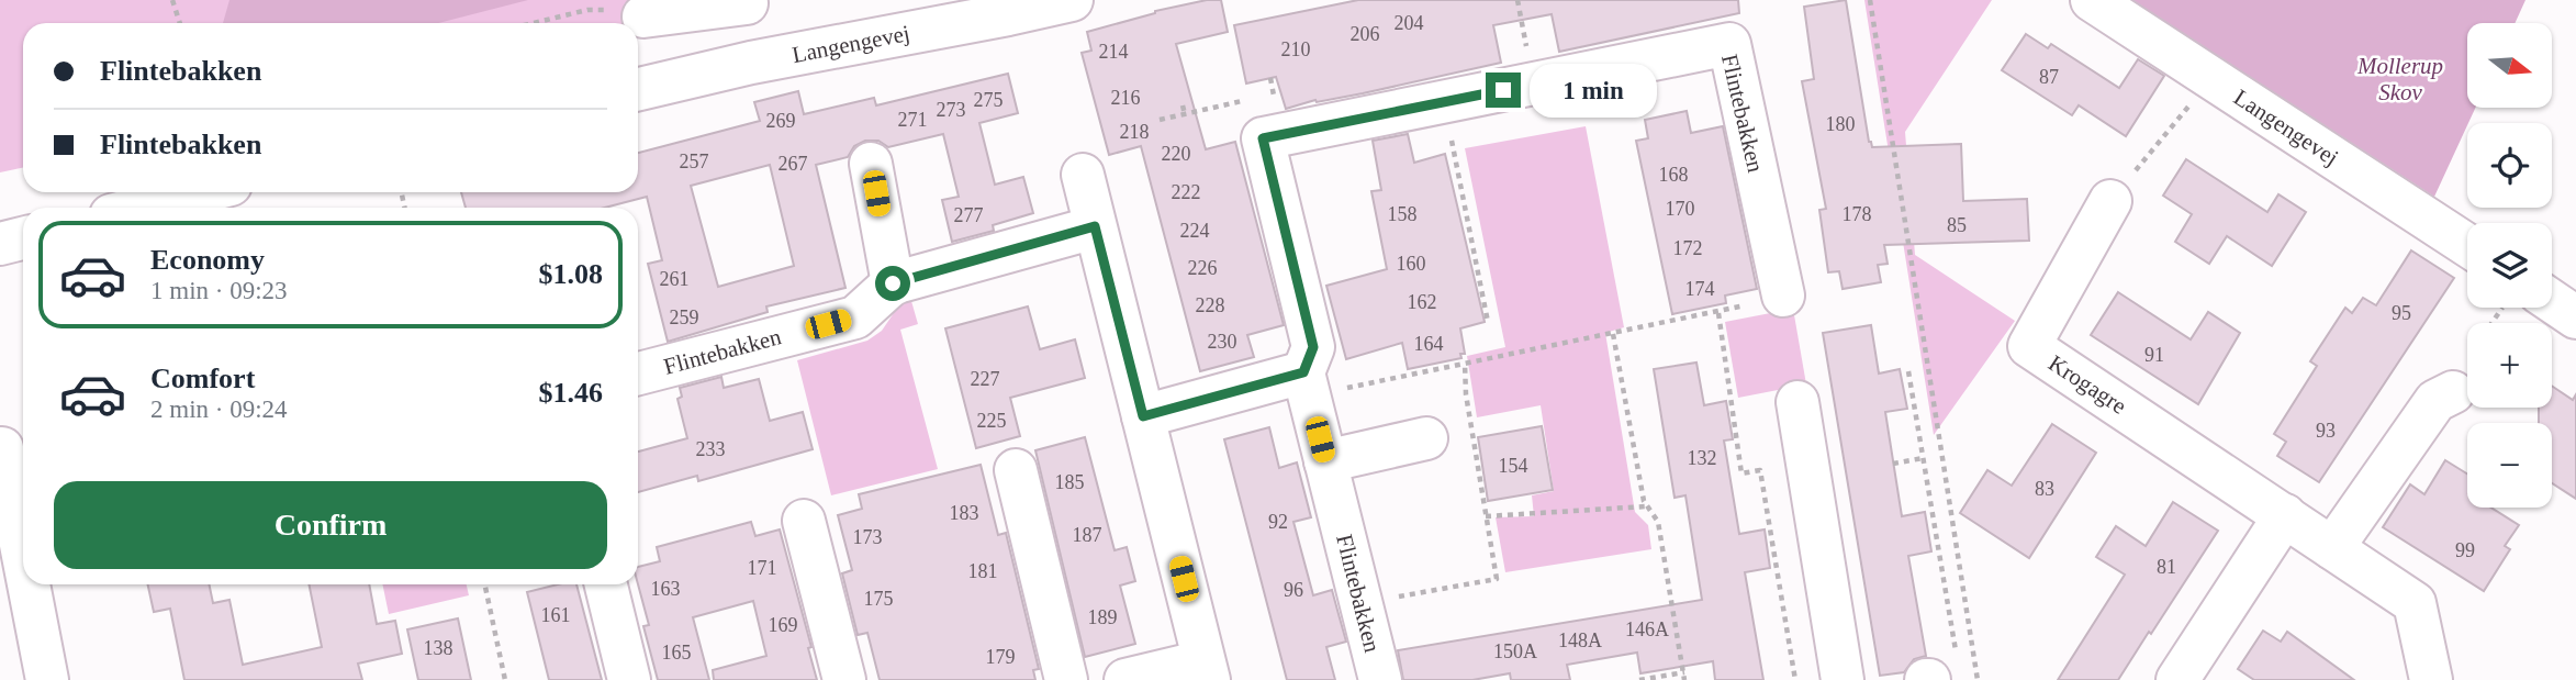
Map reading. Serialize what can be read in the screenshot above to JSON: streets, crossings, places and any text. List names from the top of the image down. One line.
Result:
{"streets":{"street":["Langengevej","Flintebakken","Krogagre"]},"parks":["Mollerup Skov"],"house_numbers":["204","206","210","214","87","216","275","273","271","269","180","218","220","257","267","168","222","170","158","178","277","85","224","172","160","226","261","174","162","228","95","259","230","164","91","227","225","93","233","132","154","185","83","183","92","187","173","99","81","171","181","163","96","175","161","189","169","146A","148A","138","150A","165","179"],"north":"right","page":{"map_buttons":["+","−"],"banner":["Flintebakken","Flintebakken"],"bubble":"1 min","list":[{"name":"Economy","note":"1 min · 09:23","value":"$1.08"},{"name":"Comfort","note":"2 min · 09:24","value":"$1.46"}],"buttons":"Confirm"}}
